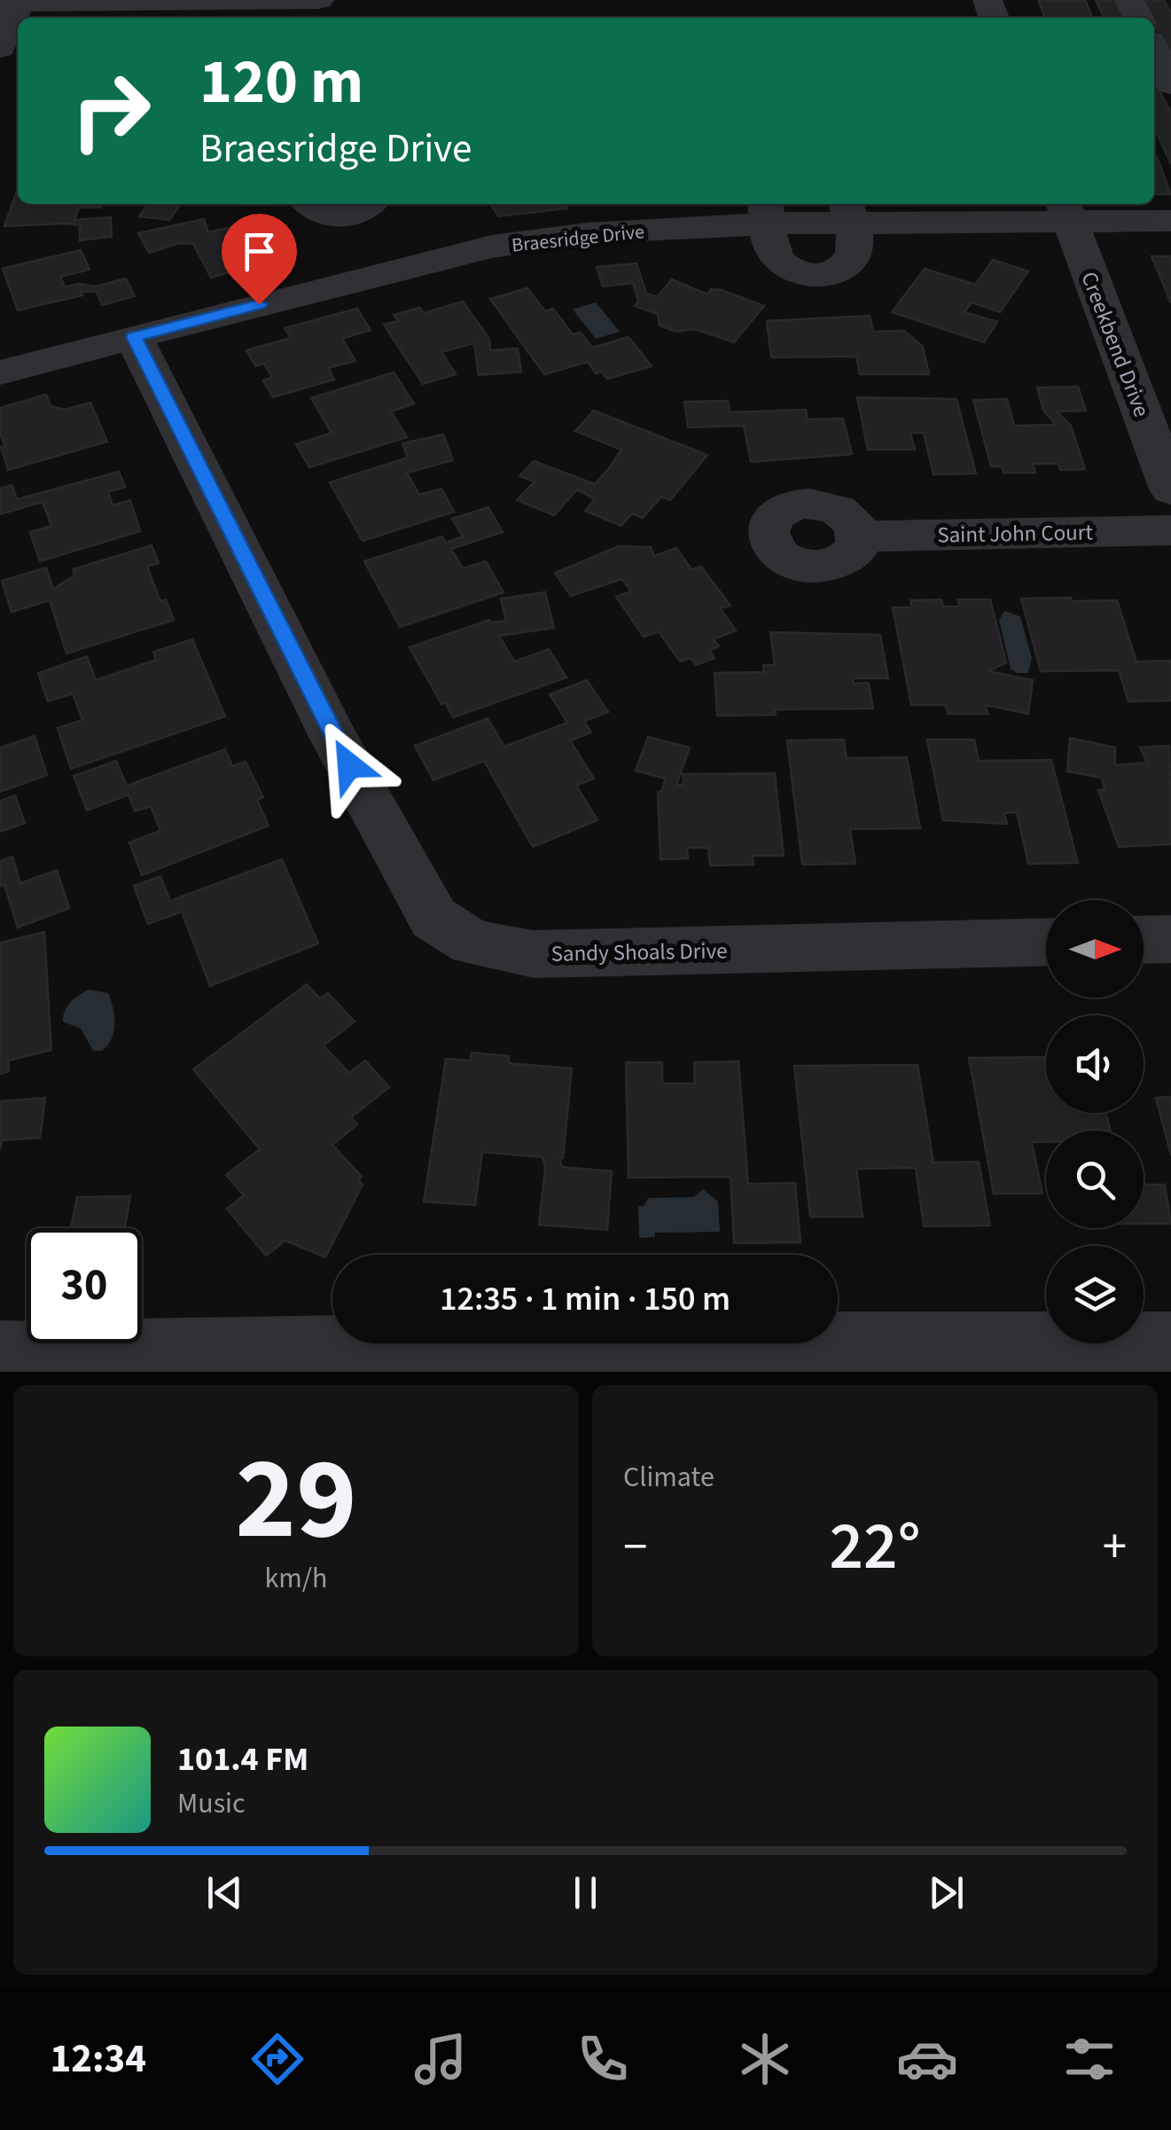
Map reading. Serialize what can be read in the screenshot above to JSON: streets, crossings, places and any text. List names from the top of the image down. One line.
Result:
{"streets":{"street":["Braesridge Drive","Creekbend Drive","Saint John Court","Sandy Shoals Drive"]},"crossings":[["Braesridge Drive","Creekbend Drive"],["Braesridge Drive","Sandy Shoals Drive"]],"north":"right","page":{"turn":["120 m","Braesridge Drive"],"limit":"30","trip":"12:35 · 1 min · 150 m","tile":[["29","km/h"],"Climate"],"heat":["−","22°","+"],"song":["101.4 FM","Music"],"tabs":"12:34"}}
